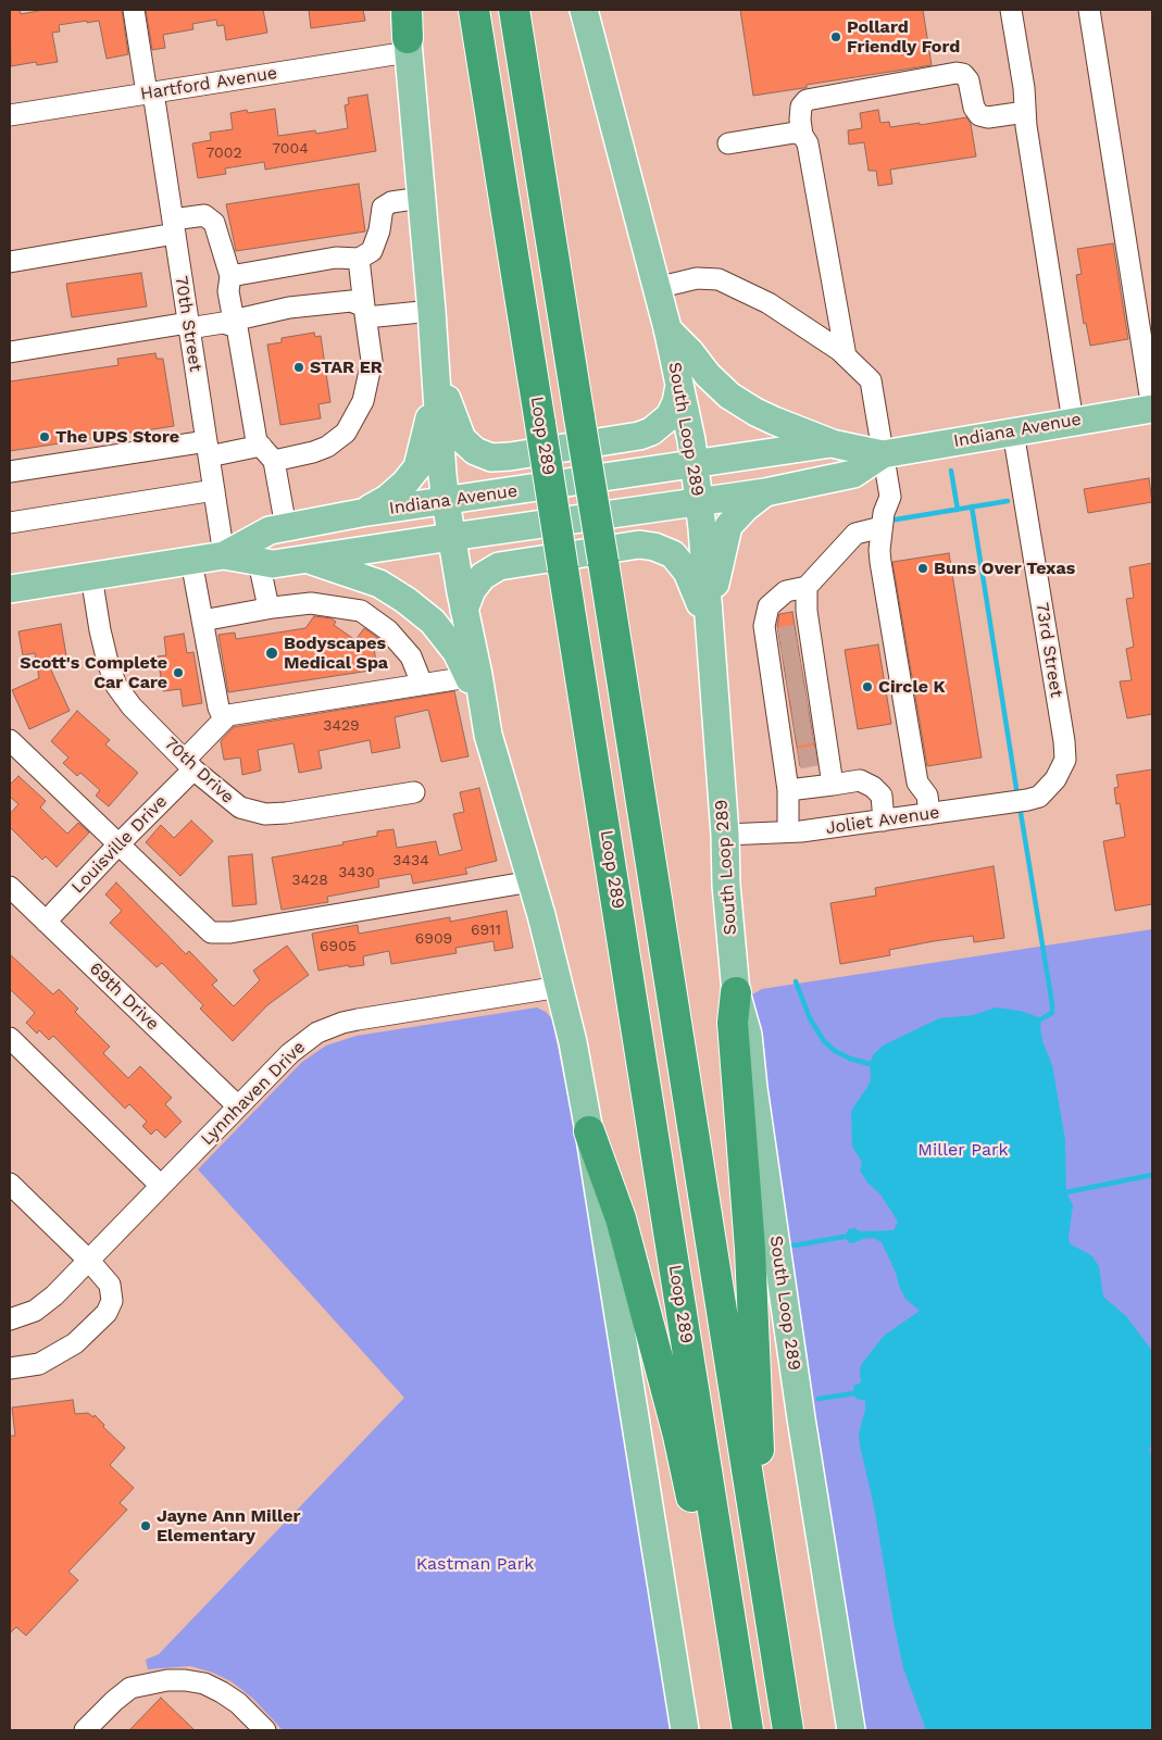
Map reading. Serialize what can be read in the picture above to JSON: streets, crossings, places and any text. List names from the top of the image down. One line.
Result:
{"streets":{"highway":["Loop 289"],"main road":["South Loop 289","Indiana Avenue"],"street":["Hartford Avenue","70th Street","73rd Street","70th Drive","Joliet Avenue","Louisville Drive","69th Drive","Lynnhaven Drive"]},"crossings":[["Hartford Avenue","70th Street"],["70th Street","Indiana Avenue"],["South Loop 289","Indiana Avenue"],["South Loop 289","Joliet Avenue"],["Indiana Avenue","73rd Street"],["Indiana Avenue","70th Drive"],["73rd Street","Joliet Avenue"],["70th Drive","Louisville Drive"],["Louisville Drive","69th Drive"],["69th Drive","Lynnhaven Drive"]],"parks":["Miller Park","Kastman Park"],"places":["Pollard Friendly Ford","STAR ER","The UPS Store","Buns Over Texas","Bodyscapes Medical Spa","Scott's Complete Car Care","Circle K","Jayne Ann Miller Elementary"],"house_numbers":["7004","7002","3429","3434","3430","3428","6911","6909","6905"]}
